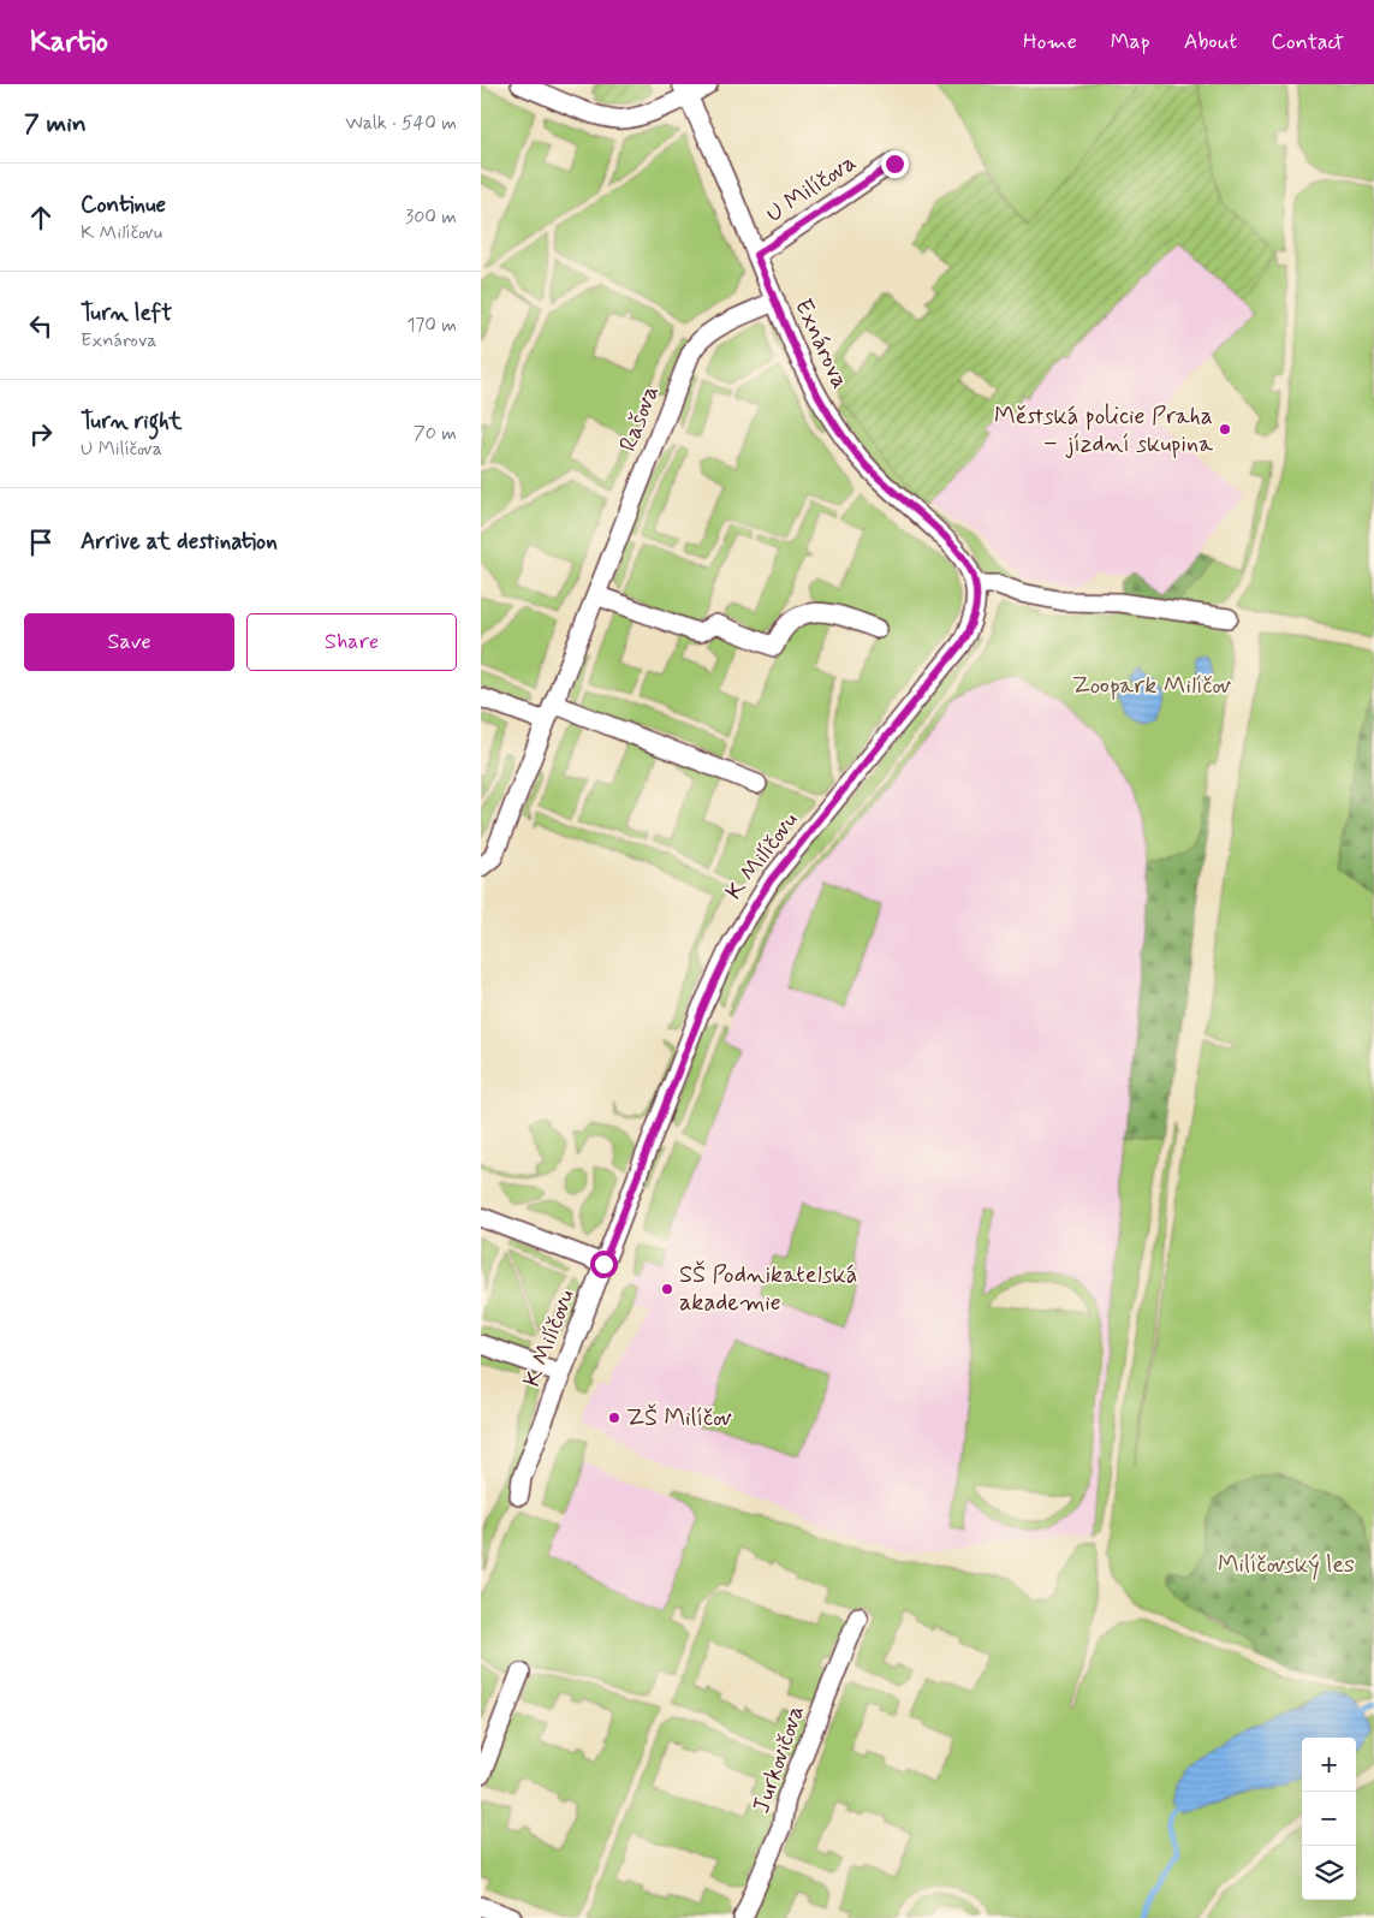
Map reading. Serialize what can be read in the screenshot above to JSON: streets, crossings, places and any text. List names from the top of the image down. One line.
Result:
{"streets":{"street":["U Milíčova","Exnárova","Rašova","K Milíčovu","Jurkovičova"]},"crossings":[["U Milíčova","Exnárova"],["Exnárova","Rašova"],["Exnárova","K Milíčovu"]],"parks":["Zoopark Milíčov","Milíčovský les"],"places":["Městská policie Praha – jízdní skupina","SŠ Podnikatelská akademie","ZŠ Milíčov"],"page":{"header":"Kartio","nav":["Home","Map","About","Contact"],"heading":["7 min","Walk · 540 m"],"list":[["Continue","K Milíčovu","300 m"],["Turn left","Exnárova","170 m"],["Turn right","U Milíčova","70 m"],"Arrive at destination"],"buttons":["Save","Share"],"map_buttons":["+","−"]}}
